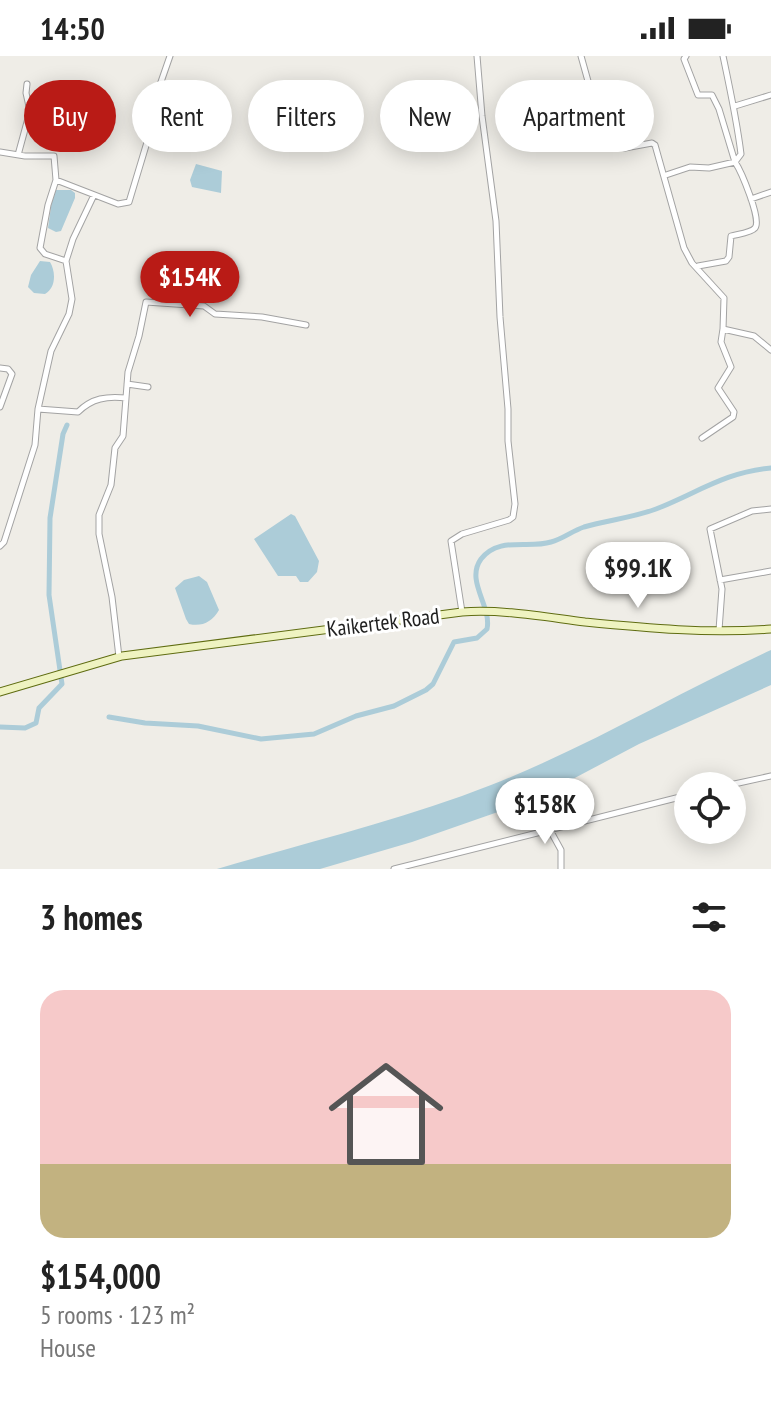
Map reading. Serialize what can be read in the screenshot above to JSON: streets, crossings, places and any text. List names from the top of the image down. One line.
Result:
{"streets":{"main road":["Kaikertek Road"]},"page":{"status":"14:50","chip":["Buy","Rent","Filters","New","Apartment"],"price":["$154K","$99.1K","$158K"],"heading":"3 homes","list":[{"name":"$154,000","note":"5 rooms · 123 m² · House"}]}}
